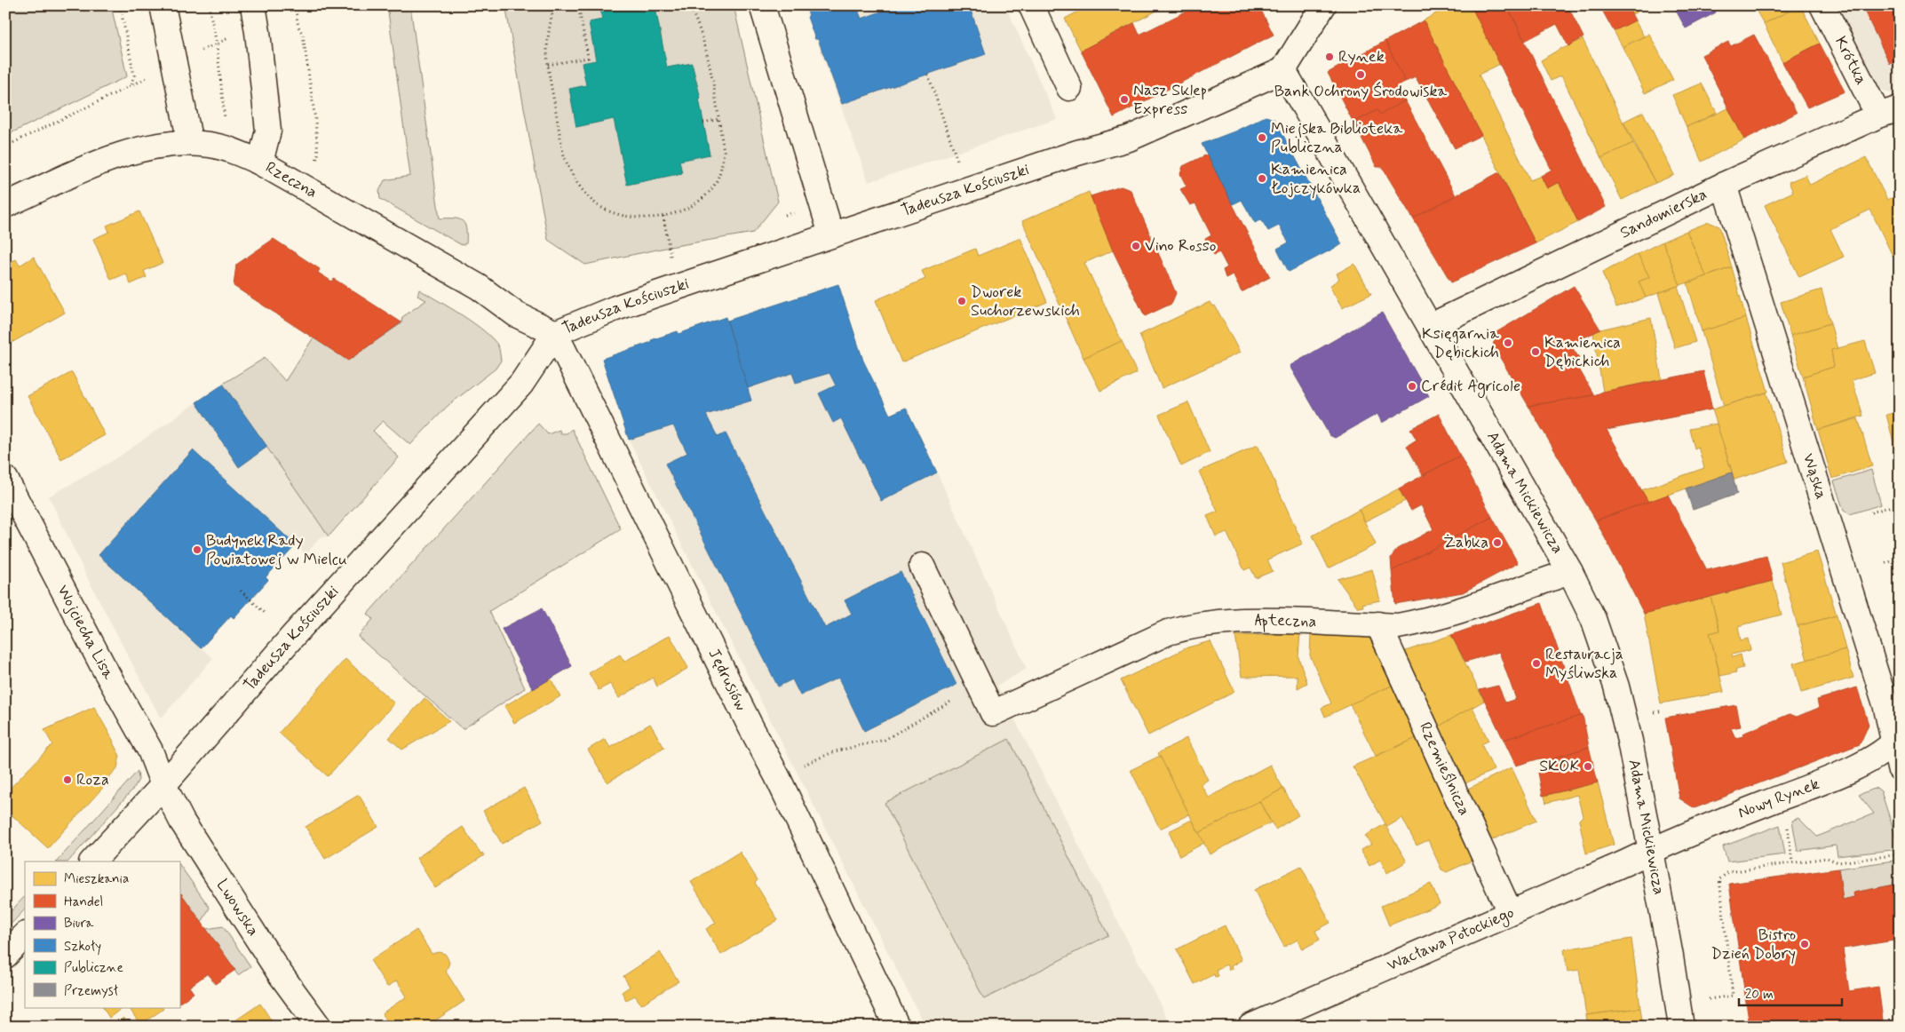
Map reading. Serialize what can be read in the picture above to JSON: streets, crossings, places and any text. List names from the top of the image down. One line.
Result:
{"streets":{"street":["Krótka","Rzeczna","Tadeusza Kościuszki","Sandomierska","Wąska","Adama Mickiewicza","Apteczna","Wojciecha Lisa","Jędrusiów","Rzemieślnicza","Nowy Rynek","Lwowska","Wacława Potockiego"]},"crossings":[["Krótka","Sandomierska"],["Rzeczna","Tadeusza Kościuszki"],["Rzeczna","Jędrusiów"],["Tadeusza Kościuszki","Adama Mickiewicza"],["Tadeusza Kościuszki","Wojciecha Lisa"],["Tadeusza Kościuszki","Jędrusiów"],["Tadeusza Kościuszki","Lwowska"],["Sandomierska","Wąska"],["Sandomierska","Adama Mickiewicza"],["Wąska","Nowy Rynek"],["Adama Mickiewicza","Apteczna"],["Adama Mickiewicza","Nowy Rynek"],["Adama Mickiewicza","Wacława Potockiego"],["Apteczna","Rzemieślnicza"],["Wojciecha Lisa","Lwowska"],["Rzemieślnicza","Wacława Potockiego"],["Nowy Rynek","Wacława Potockiego"]],"places":["Rynek","Bank Ochrony Środowiska","Nasz Sklep Express","Miejska Biblioteka Publiczna","Kamienica Łojczykówka","Vino Rosso","Dworek Suchorzewskich","Księgarnia Dębickich","Kamienica Dębickich","Crédit Agricole","Żabka","Budynek Rady Powiatowej w Mielcu","Restauracja Myśliwska","SKOK","Roza","Bistro Dzień Dobry"],"legend":["Mieszkania","Handel","Biura","Szkoły","Publiczne","Przemysł"],"scale_bar":"20 m"}
